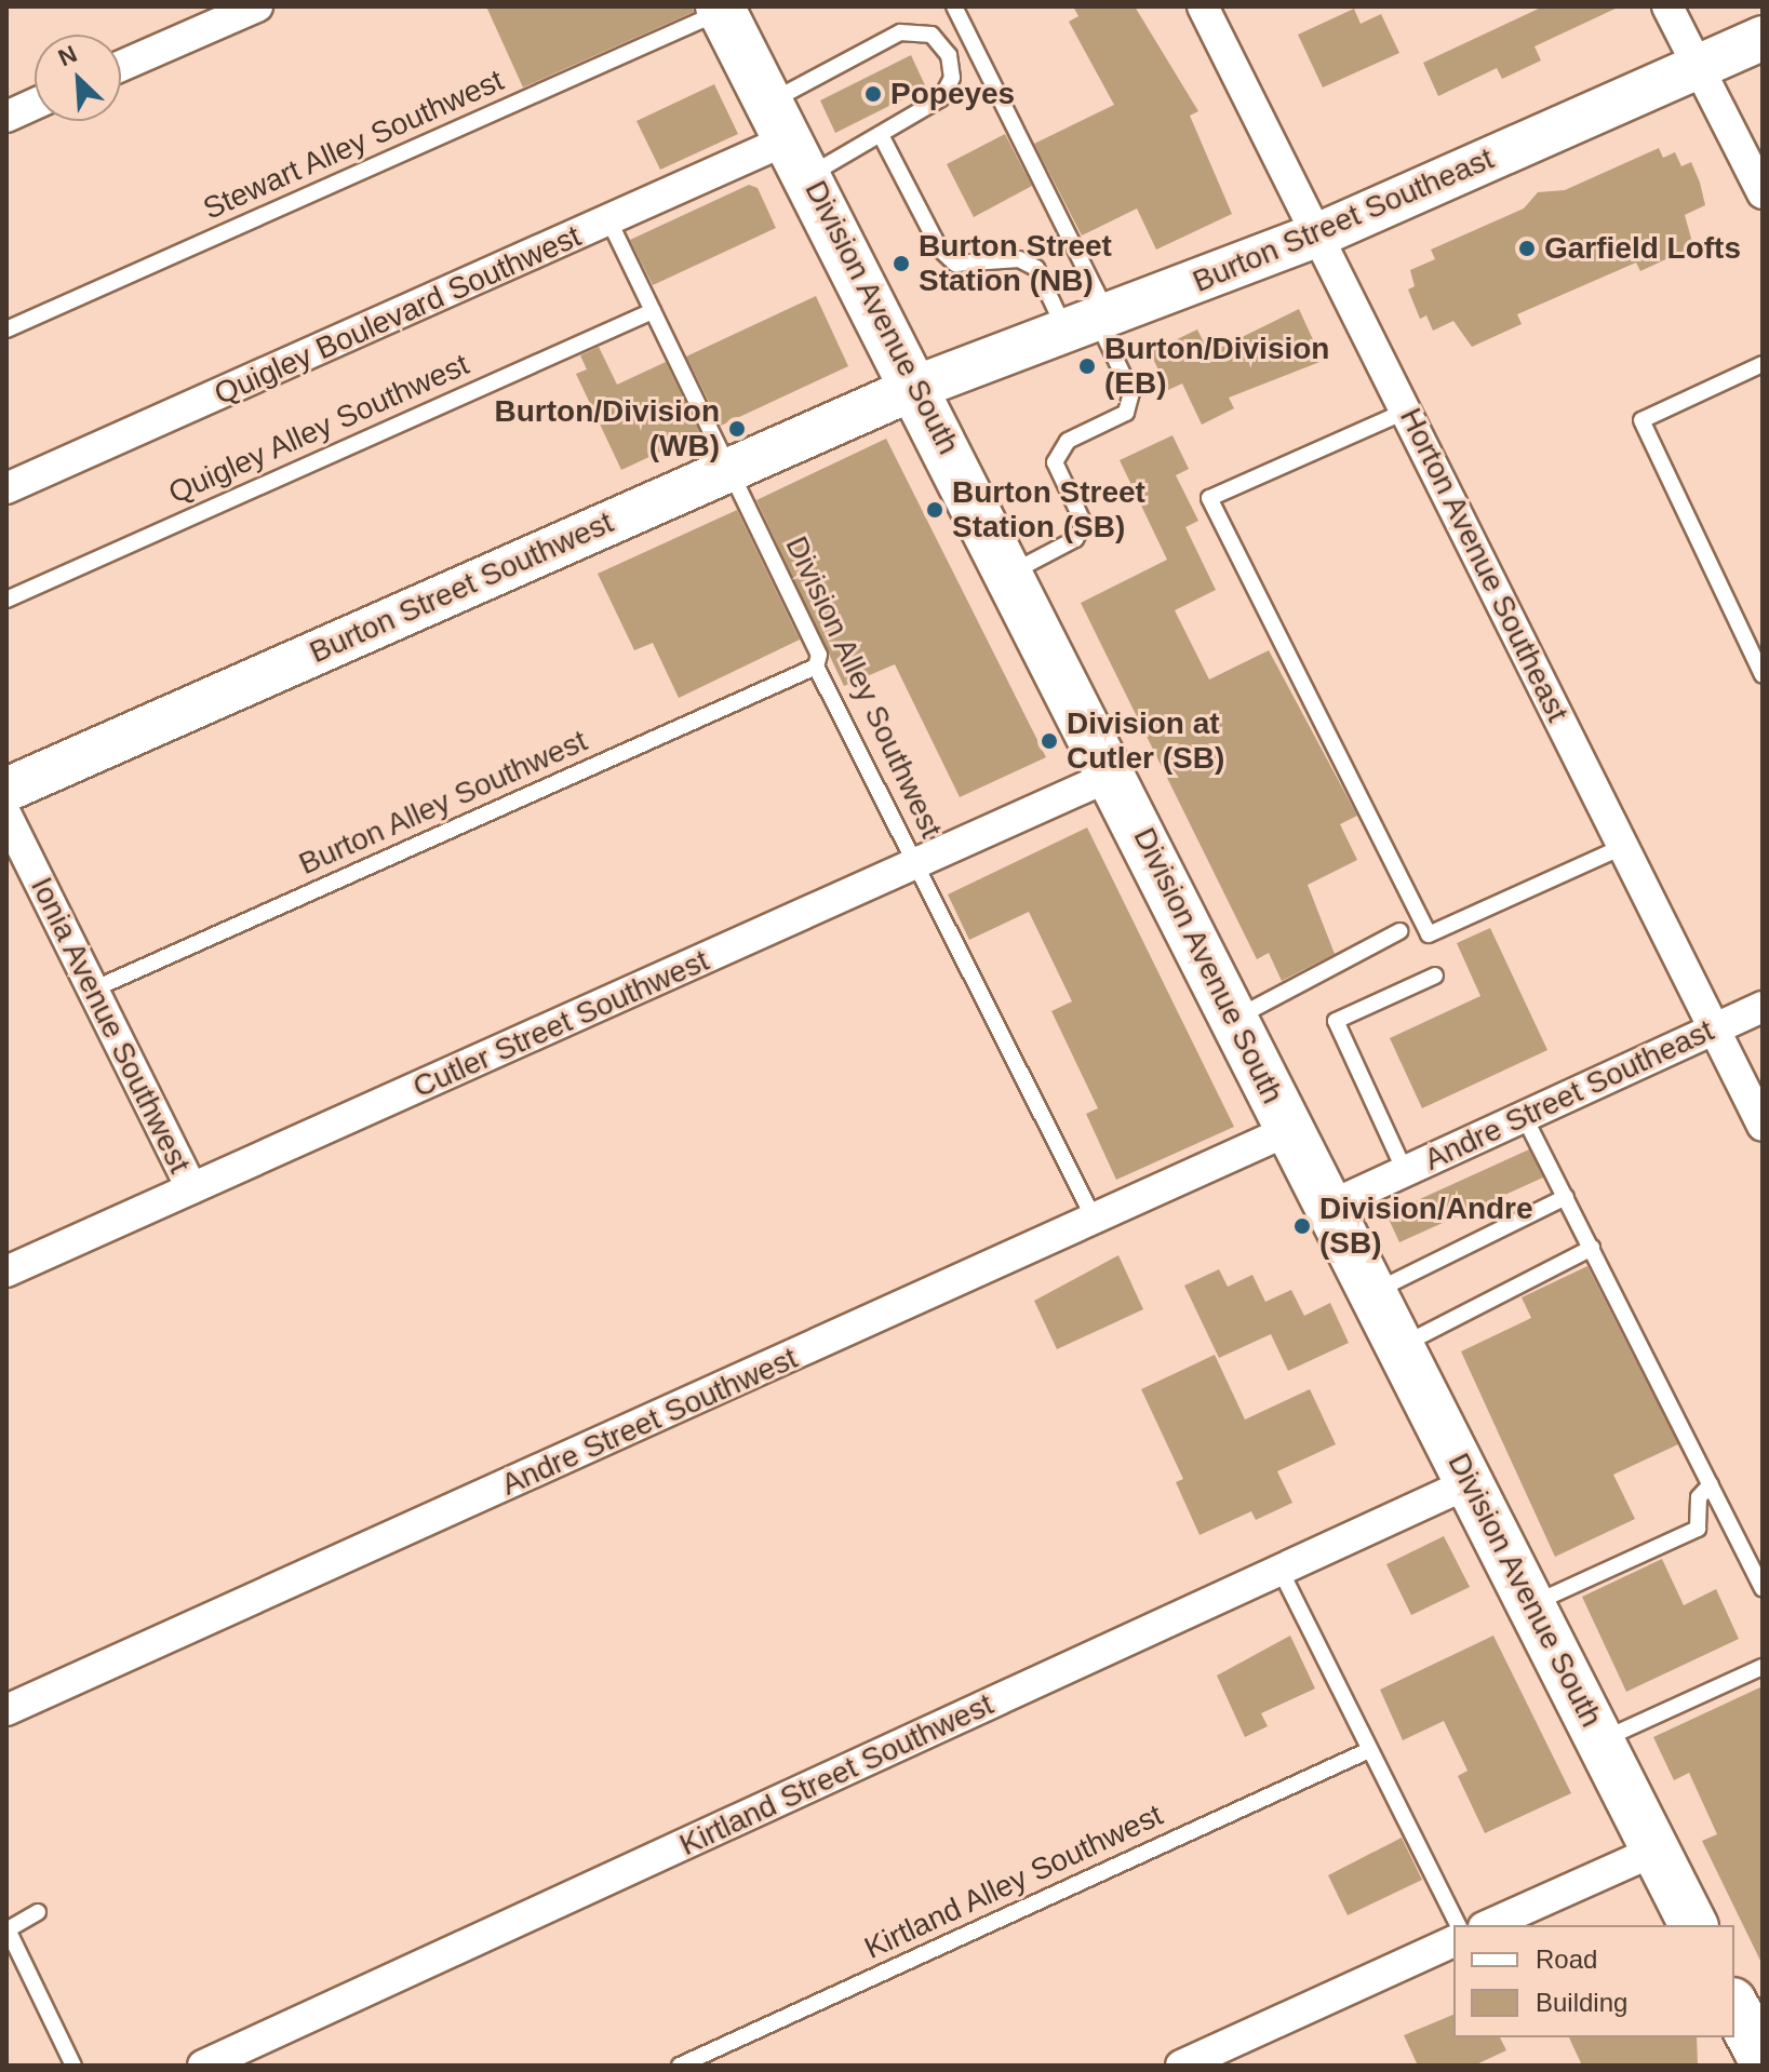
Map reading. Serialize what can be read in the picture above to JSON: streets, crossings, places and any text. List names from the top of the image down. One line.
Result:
{"streets":{"main road":["Burton Street Southeast","Division Avenue South","Burton Street Southwest"],"street":["Quigley Boulevard Southwest","Horton Avenue Southeast","Cutler Street Southwest","Ionia Avenue Southwest","Andre Street Southeast","Andre Street Southwest","Kirtland Street Southwest"],"lane":["Stewart Alley Southwest","Quigley Alley Southwest","Division Alley Southwest","Burton Alley Southwest","Kirtland Alley Southwest"]},"crossings":[["Stewart Alley Southwest","Division Avenue South"],["Burton Street Southeast","Division Avenue South"],["Burton Street Southeast","Horton Avenue Southeast"],["Burton Street Southeast","Burton Street Southwest"],["Quigley Boulevard Southwest","Division Avenue South"],["Quigley Boulevard Southwest","Division Alley Southwest"],["Division Avenue South","Burton Street Southwest"],["Division Avenue South","Cutler Street Southwest"],["Division Avenue South","Andre Street Southeast"],["Division Avenue South","Andre Street Southwest"],["Division Avenue South","Kirtland Street Southwest"],["Quigley Alley Southwest","Division Alley Southwest"],["Horton Avenue Southeast","Andre Street Southeast"],["Burton Street Southwest","Division Alley Southwest"],["Division Alley Southwest","Burton Alley Southwest"],["Division Alley Southwest","Cutler Street Southwest"],["Division Alley Southwest","Andre Street Southwest"],["Burton Alley Southwest","Ionia Avenue Southwest"],["Cutler Street Southwest","Ionia Avenue Southwest"]],"places":["Popeyes","Garfield Lofts","Burton Street Station (NB)","Burton/Division (EB)","Burton/Division (WB)","Burton Street Station (SB)","Division at Cutler (SB)","Division/Andre (SB)"],"legend":["Road","Building"],"north":"top left"}
